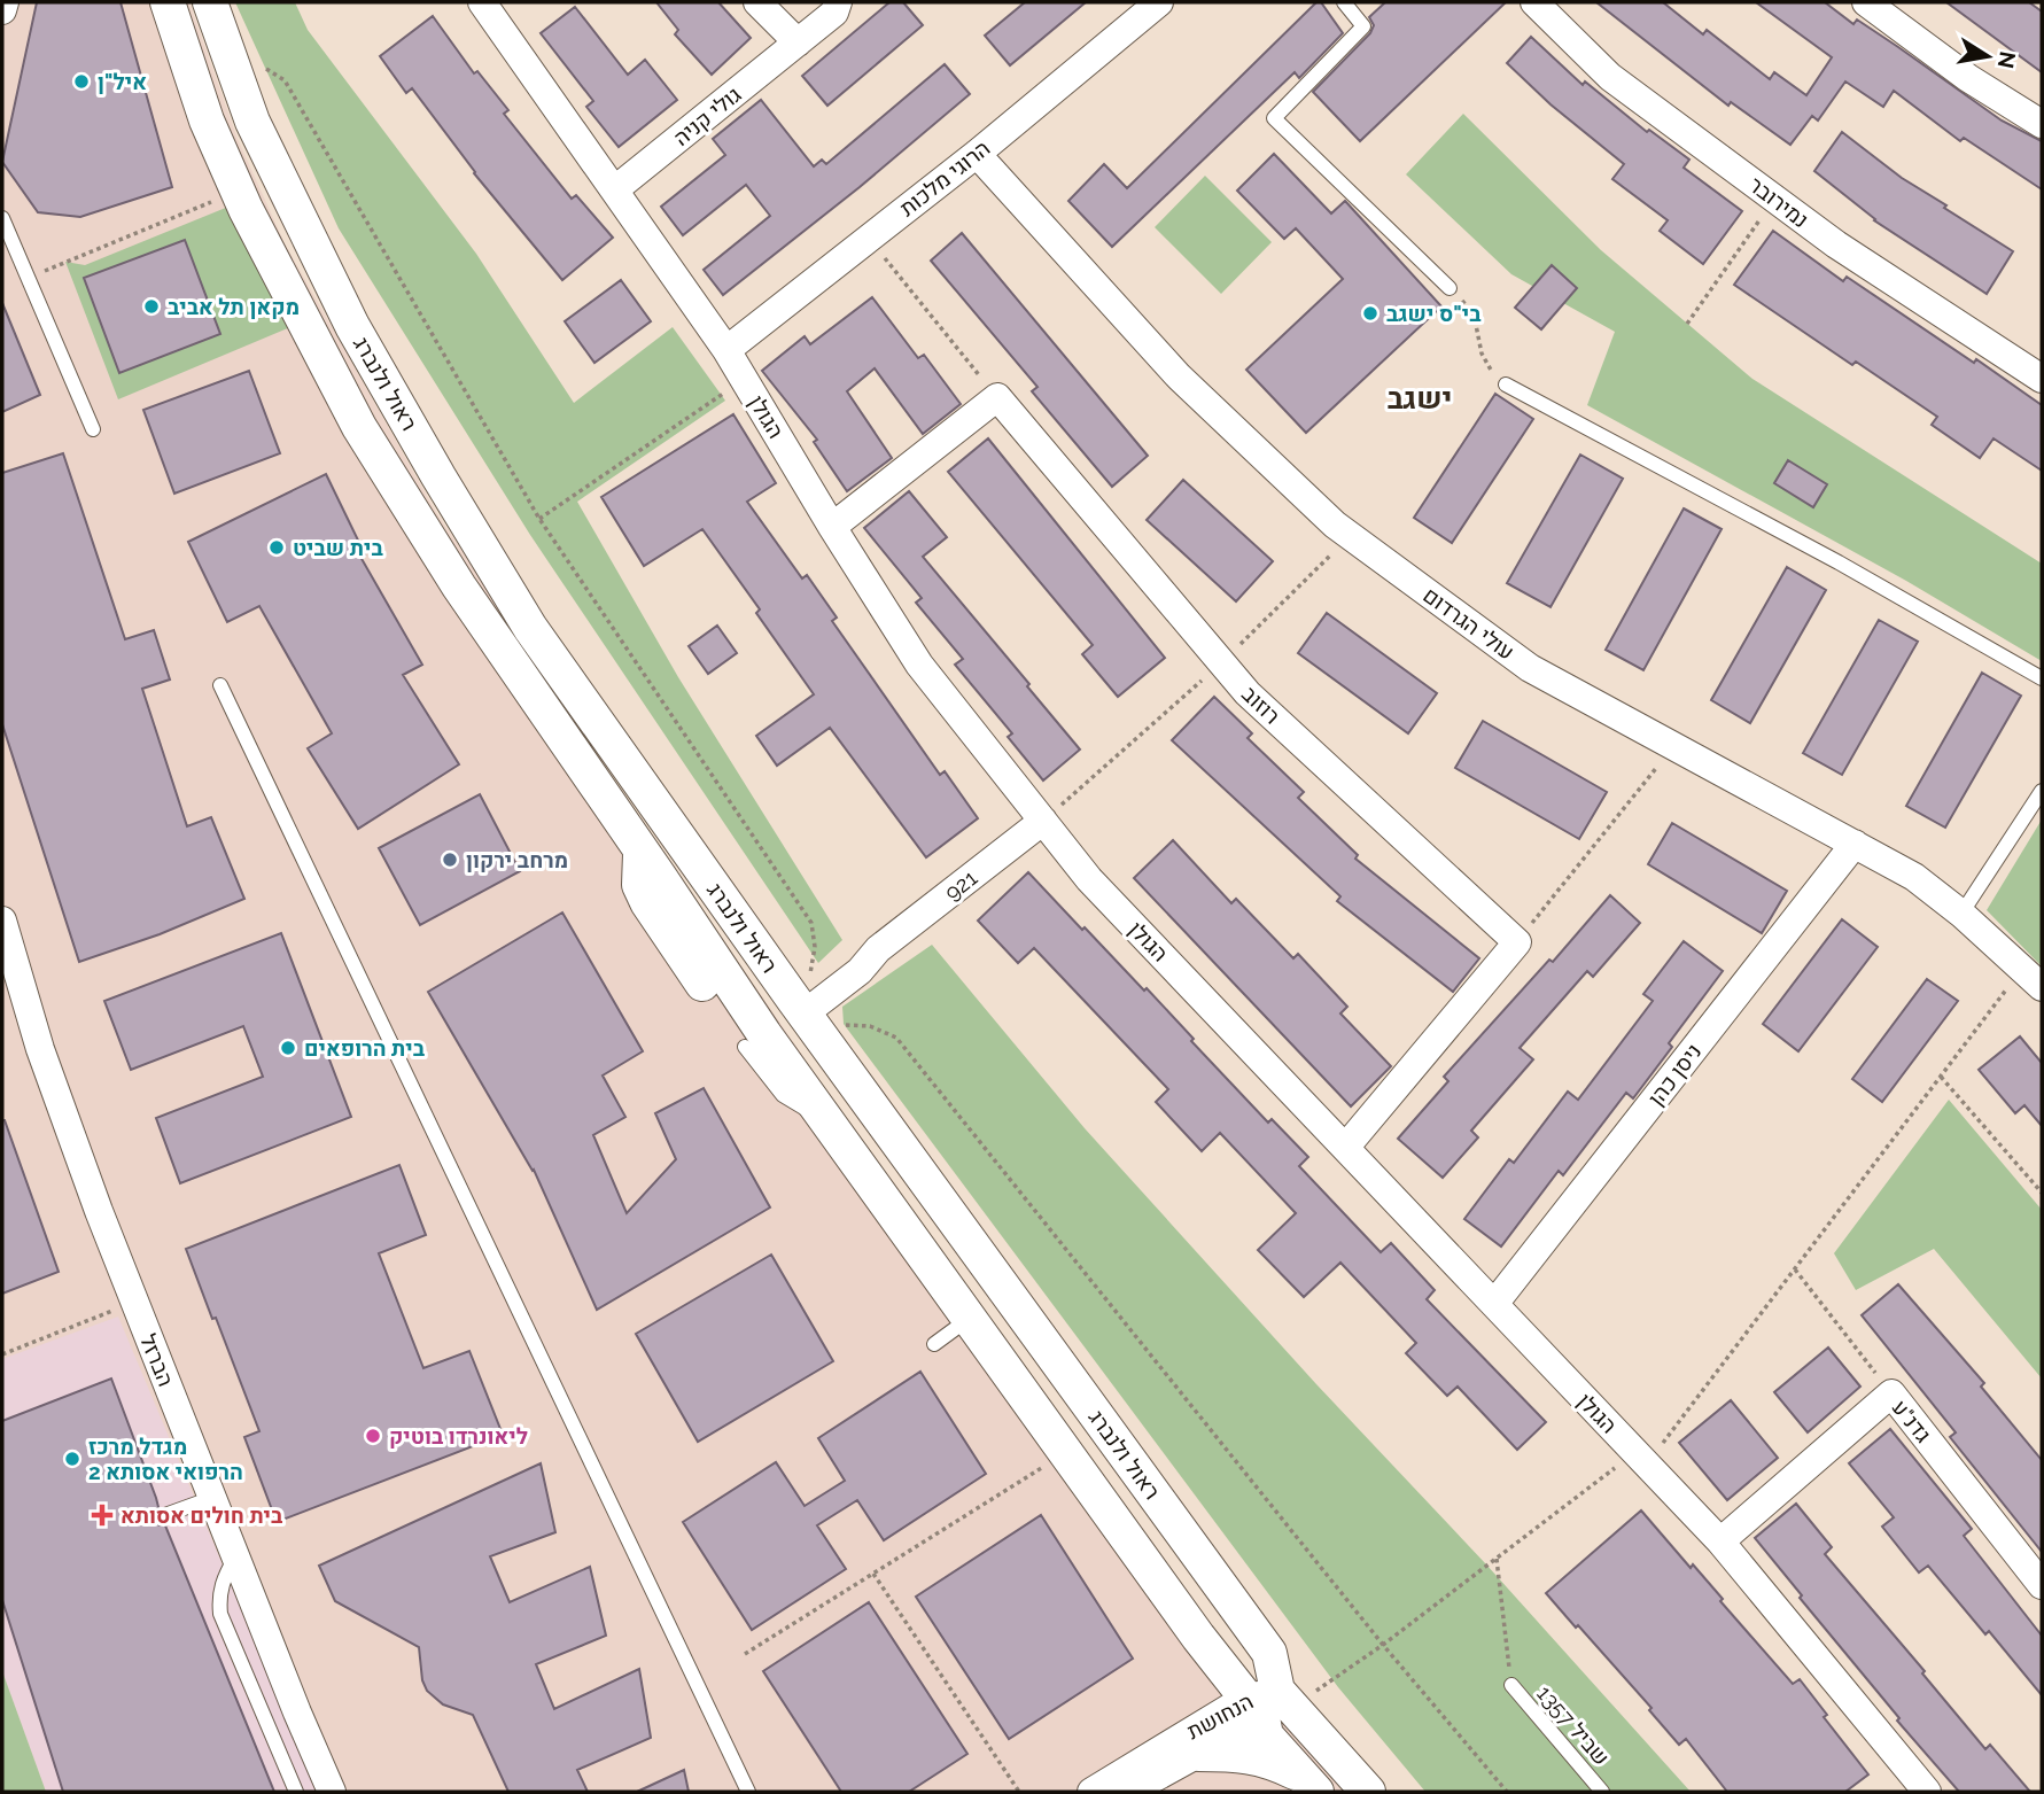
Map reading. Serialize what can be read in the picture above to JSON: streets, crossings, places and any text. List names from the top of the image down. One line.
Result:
{"streets":{"street":["גולי קניה","הרוגי מלכות","נמירובר","ראול ולנברג","הגולן","עולי הגרדום","רוזוב","921","ניסן כהן","הברזל","גדנ\"ע","הנחושת"],"lane":["שביל 1357"]},"crossings":[["גולי קניה","הגולן"],["הרוגי מלכות","הגולן"],["הרוגי מלכות","עולי הגרדום"],["ראול ולנברג","921"],["ראול ולנברג","הנחושת"],["הגולן","921"],["הגולן","ניסן כהן"],["הגולן","גדנ\"ע"],["עולי הגרדום","ניסן כהן"]],"districts":["ישגב"],"places":{"other":["איל\"ן","מקאן תל אביב","בי\"ס ישגב","בית שביט","מרחב ירקון","בית הרופאים","ליאונרדו בוטיק","מגדל מרכז הרפואי אסותא 2"],"health":["בית חולים אסותא"]},"north":"right"}
